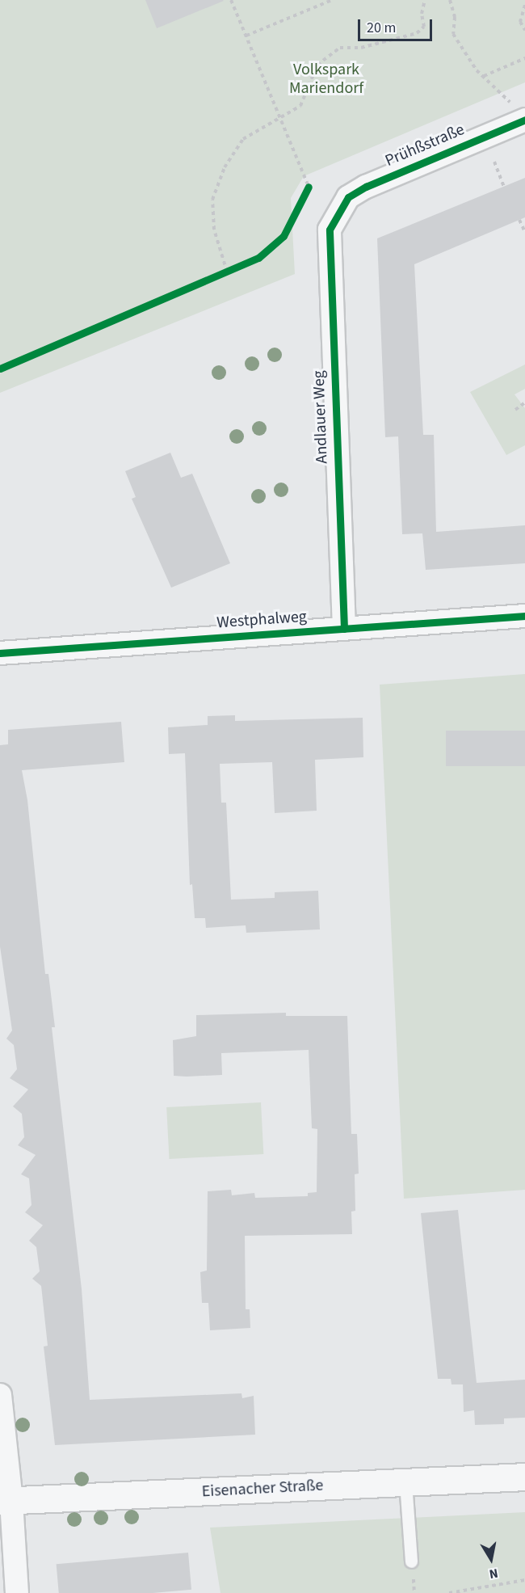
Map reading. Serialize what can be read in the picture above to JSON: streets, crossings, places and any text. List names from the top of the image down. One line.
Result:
{"streets":{"street":["Prühßstraße","Andlauer Weg","Westphalweg","Eisenacher Straße"]},"crossings":[["Prühßstraße","Andlauer Weg"],["Andlauer Weg","Westphalweg"]],"parks":["Volkspark Mariendorf"],"scale_bar":"20 m","north":"bottom"}
